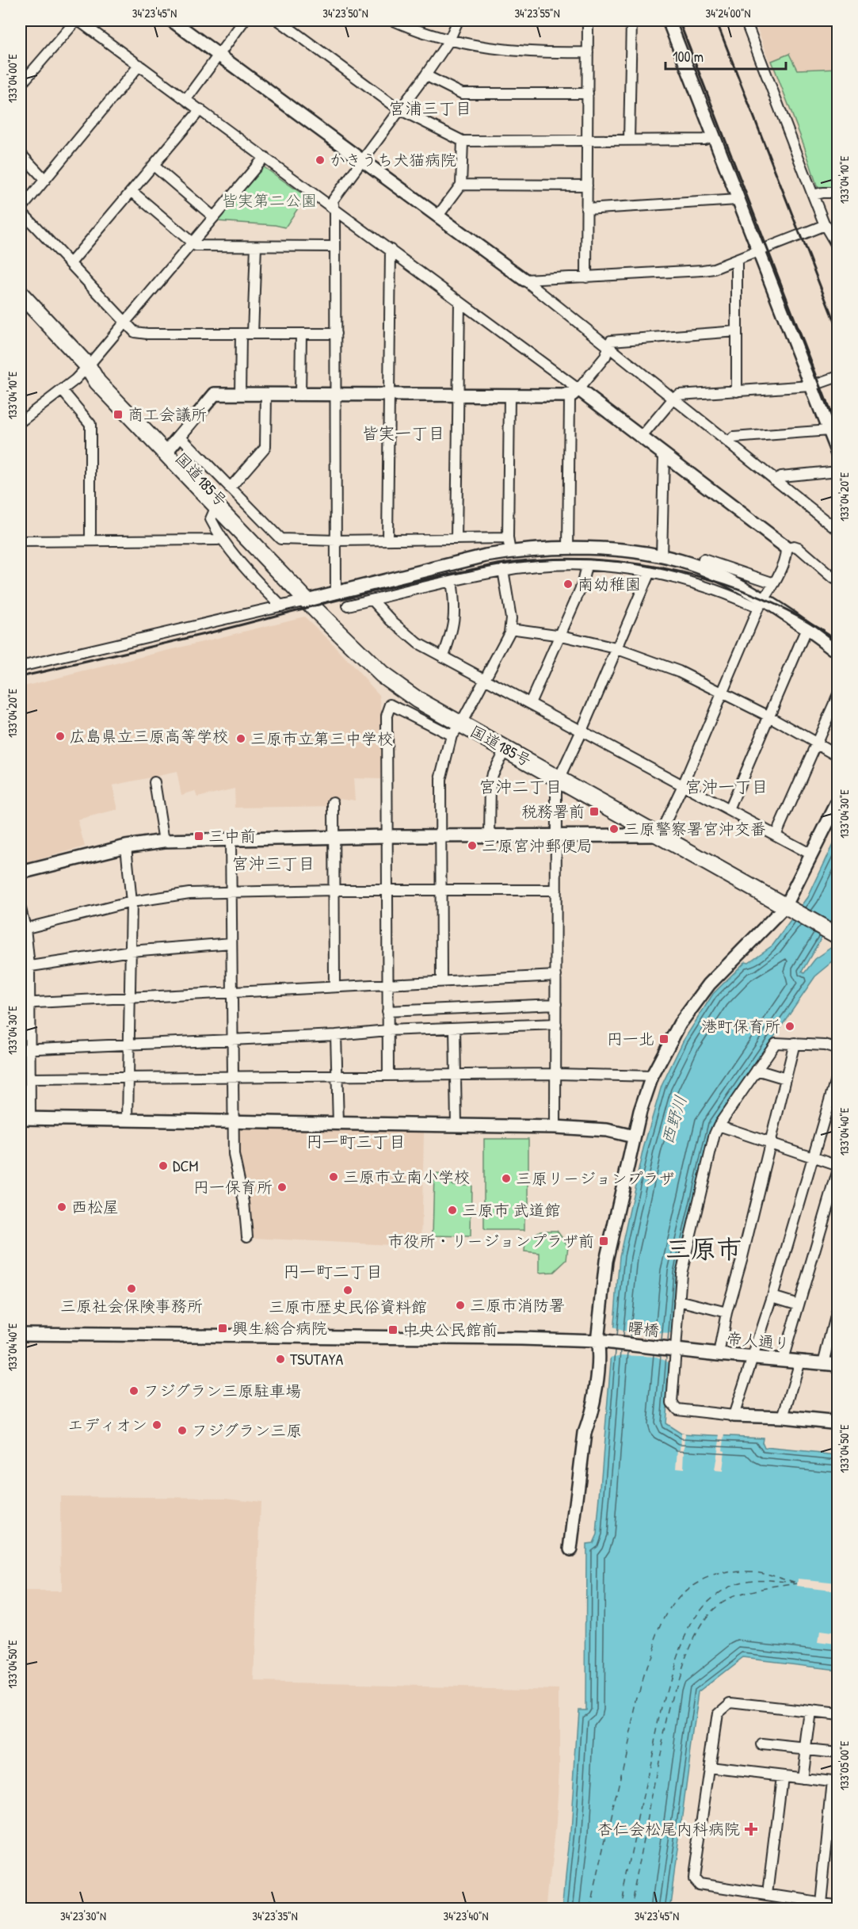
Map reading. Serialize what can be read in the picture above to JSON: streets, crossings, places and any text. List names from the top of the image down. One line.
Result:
{"streets":{"highway":["国道185号"],"street":["曙橋","帝人通り"]},"crossings":[["曙橋","帝人通り"]],"districts":["宮浦三丁目","皆実一丁目","宮沖二丁目","宮沖一丁目","宮沖三丁目","円一町三丁目","三原市","円一町二丁目"],"water":["西野川"],"parks":["皆実第二公園"],"places":{"other":["かきうち犬猫病院","南幼稚園","広島県立三原高等学校","三原市立第三中学校","三原警察署宮沖交番","三原宮沖郵便局","港町保育所","DCM","三原市立南小学校","三原リージョンプラザ","円一保育所","西松屋","三原市 武道館","三原社会保険事務所","三原市歴史民俗資料館","三原市消防署","TSUTAYA","フジグラン三原駐車場","エディオン","フジグラン三原"],"transit":["商工会議所","税務署前","三中前","円一北","市役所・リージョンプラザ前","興生総合病院","中央公民館前"],"health":["杏仁会松尾内科病院"]},"scale_bar":"100 m","coordinates":["34°23'45\"N","34°23'50\"N","34°23'55\"N","34°24'00\"N","133°04'00\"E","133°04'10\"E","133°04'20\"E","133°04'30\"E","133°04'40\"E","133°04'50\"E","133°05'00\"E","34°23'30\"N","34°23'35\"N","34°23'40\"N"]}
